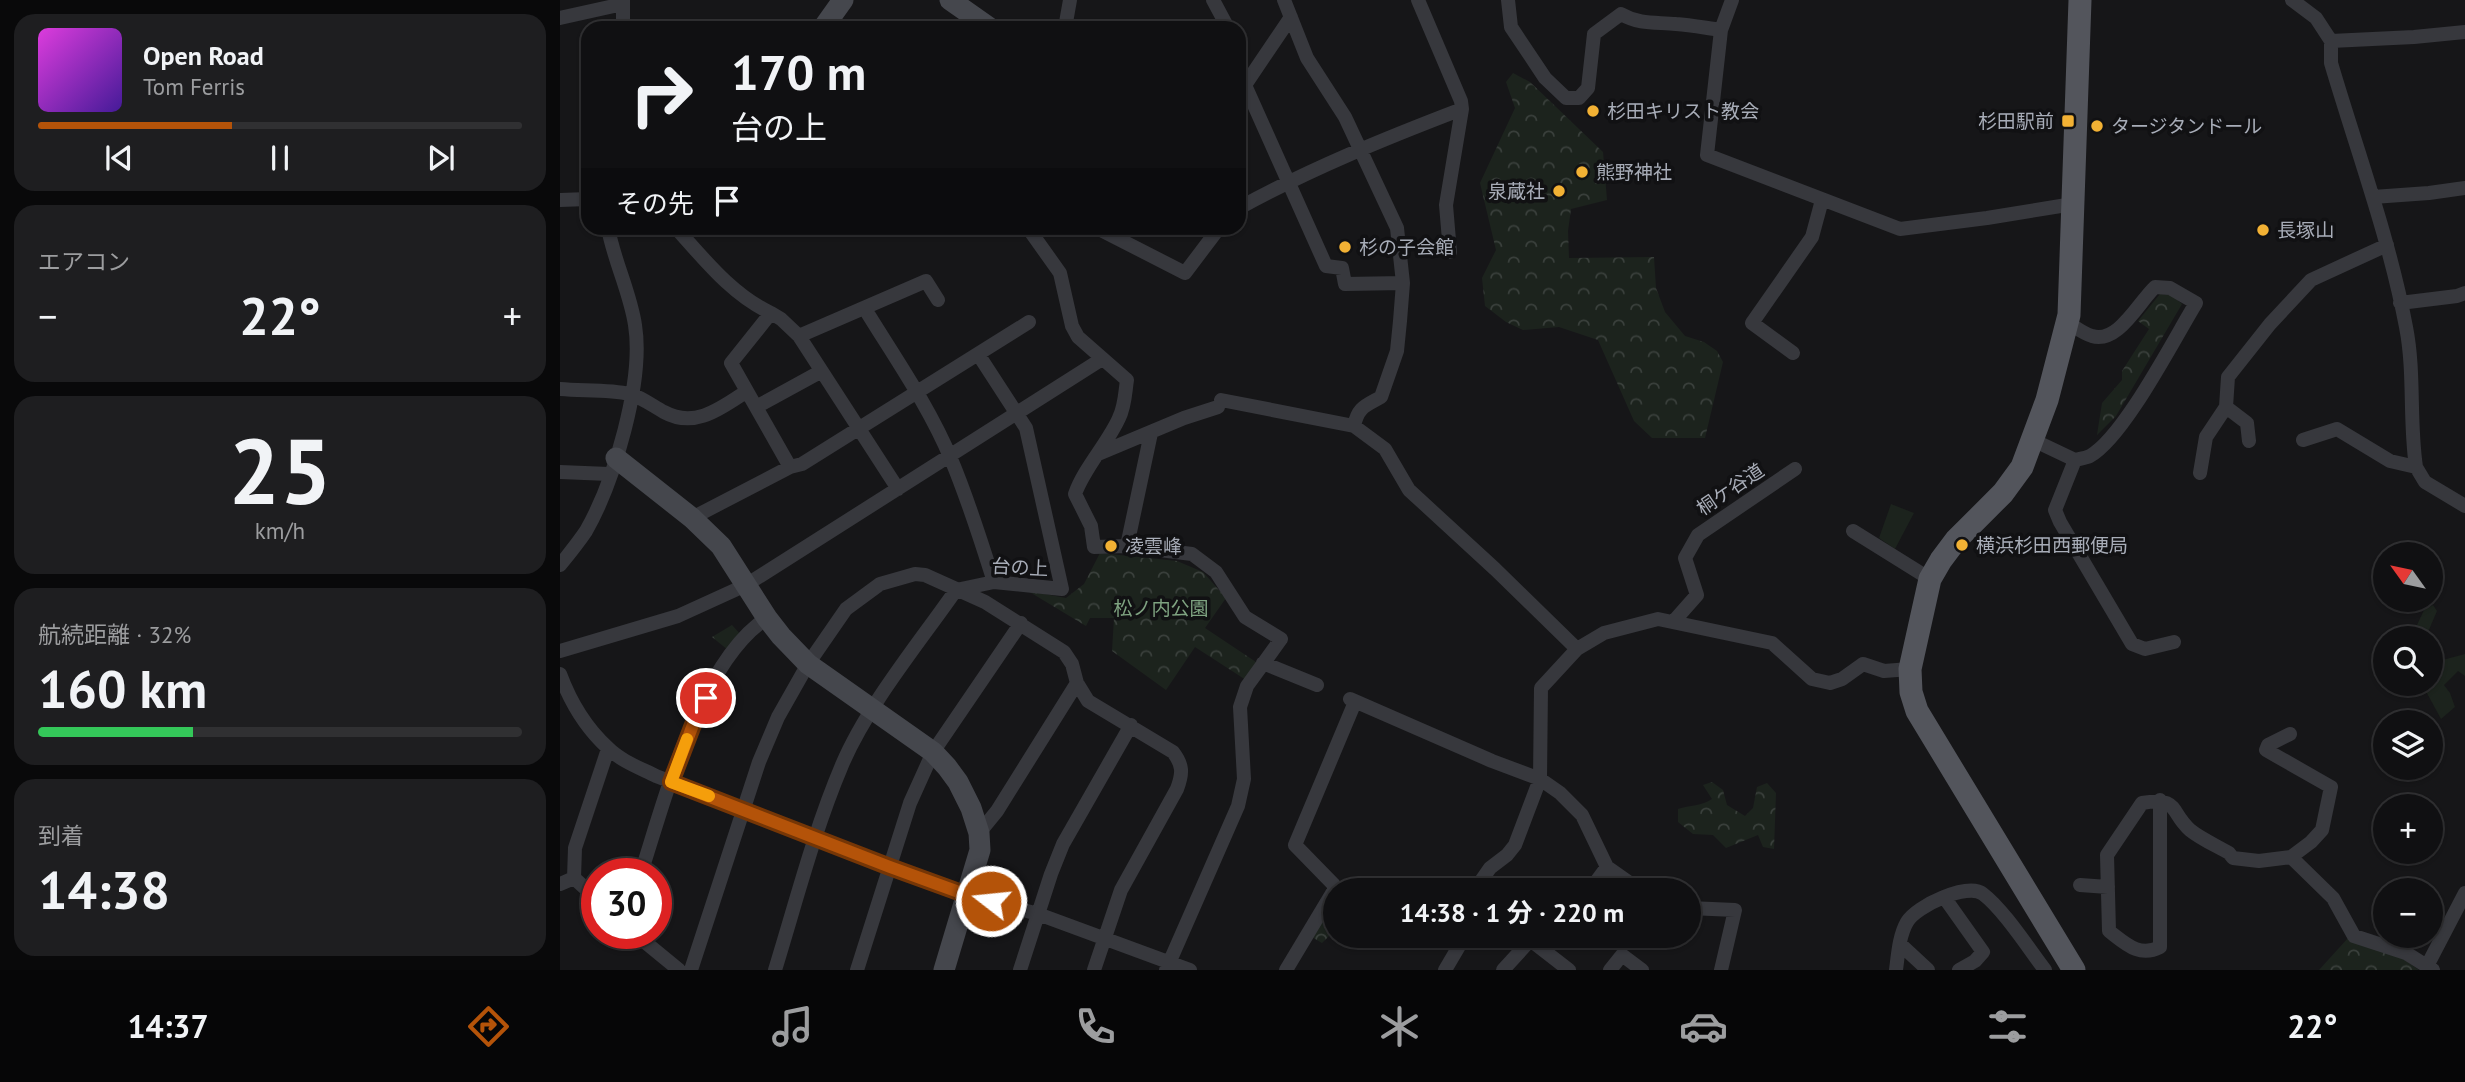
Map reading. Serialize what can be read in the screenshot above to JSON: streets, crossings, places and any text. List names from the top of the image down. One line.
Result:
{"streets":{"street":["桐ケ谷道","台の上"]},"parks":["松ノ内公園"],"places":{"other":["杉田キリスト教会","タージタンドール","熊野神社","泉蔵社","長塚山","杉の子会館","横浜杉田西郵便局","凌雲峰"],"transit":["杉田駅前"]},"north":"top left","page":{"turn":["170 m","台の上"],"song":["Open Road","Tom Ferris"],"then":"その先","tile":["エアコン",["25","km/h"],["航続距離 · 32%","160 km"],["到着","14:38"]],"heat":["−","22°","+"],"map_buttons":["+","−"],"limit":"30","trip":"14:38 · 1 分 · 220 m","tabs":["14:37","22°"]}}
